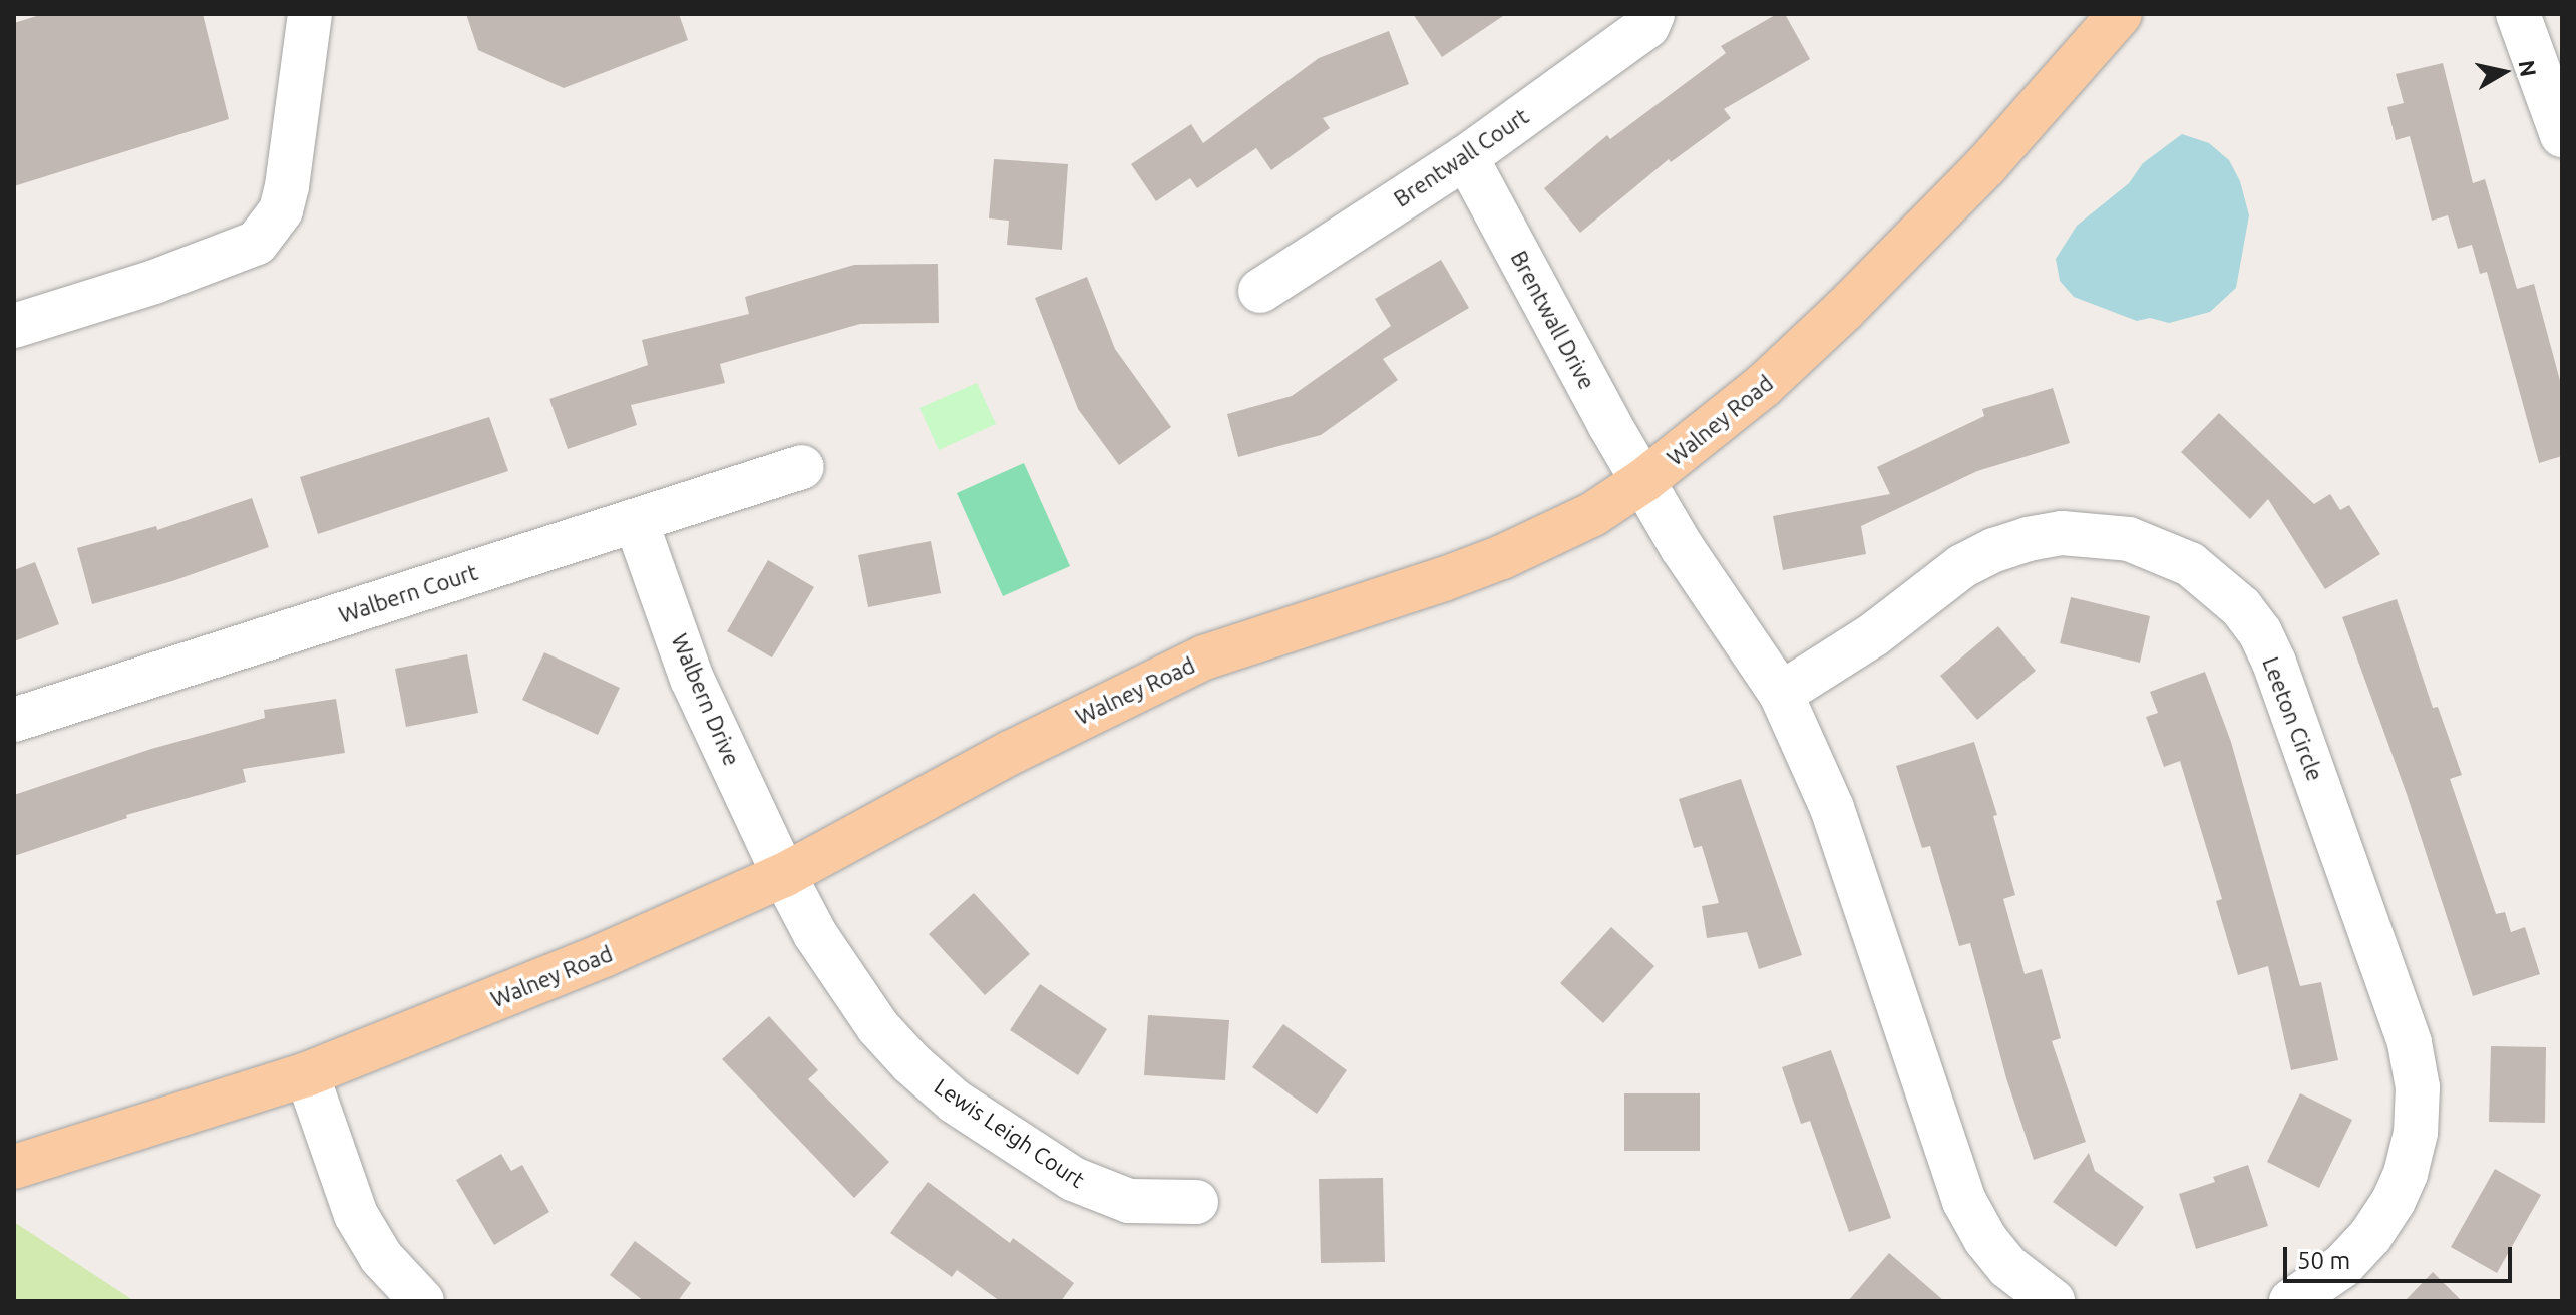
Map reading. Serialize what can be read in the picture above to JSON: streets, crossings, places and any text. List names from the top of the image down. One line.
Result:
{"streets":{"main road":["Walney Road"],"street":["Brentwall Court","Brentwall Drive","Walbern Court","Walbern Drive","Leeton Circle","Lewis Leigh Court"]},"crossings":[["Brentwall Court","Brentwall Drive"],["Brentwall Drive","Walney Road"],["Walney Road","Walbern Drive"],["Walney Road","Lewis Leigh Court"],["Walbern Court","Walbern Drive"],["Walbern Drive","Lewis Leigh Court"]],"scale_bar":"50 m","north":"right"}
